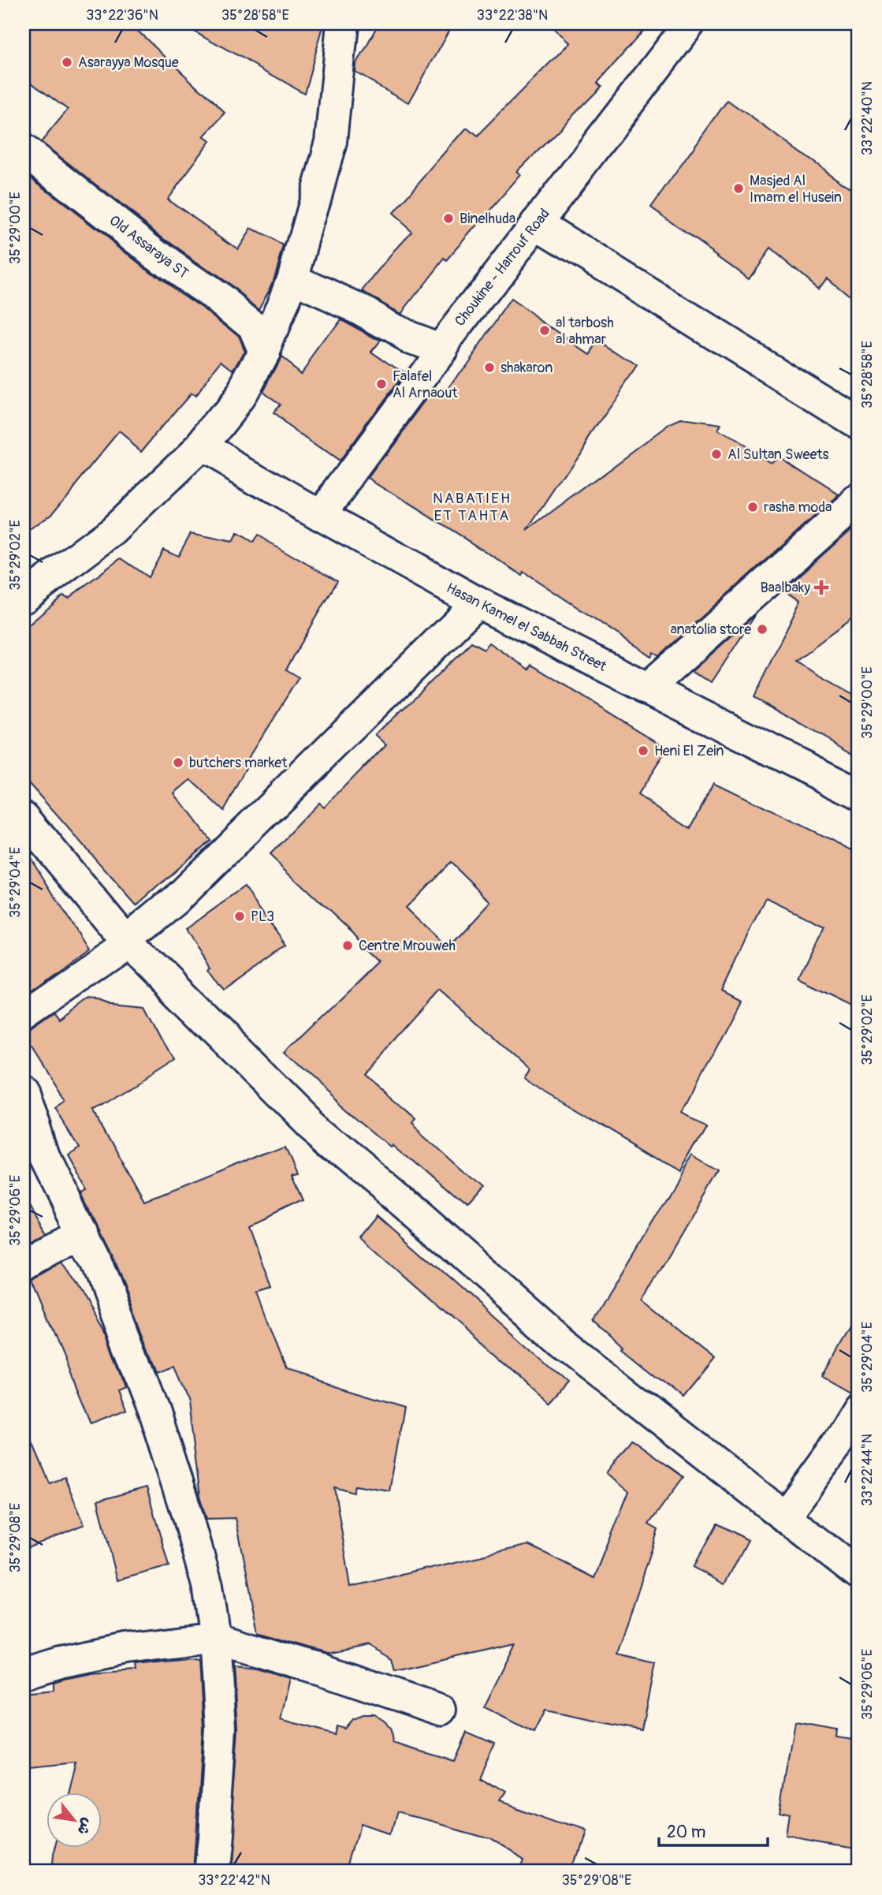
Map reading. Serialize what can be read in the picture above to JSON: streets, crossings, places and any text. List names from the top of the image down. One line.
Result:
{"streets":{"street":["Old Assaraya ST","Choukine - Harrouf Road","Hasan Kamel el Sabbah Street"]},"crossings":[["Choukine - Harrouf Road","Hasan Kamel el Sabbah Street"]],"districts":["NABATIEH ET TAHTA"],"places":{"other":["Asarayya Mosque","Masjed Al Imam el Husein","Binelhuda","al tarbosh al ahmar","shakaron","Falafel Al Arnaout","Al Sultan Sweets","rasha moda","anatolia store","Heni El Zein","butchers market","PL3","Centre Mrouweh"],"health":["Baalbaky"]},"scale_bar":"20 m","north":"bottom right","coordinates":["33°22'36\"N","35°28'58\"E","33°22'38\"N","33°22'40\"N","35°29'00\"E","35°29'02\"E","35°29'04\"E","35°29'06\"E","33°22'44\"N","35°29'08\"E","33°22'42\"N"]}
